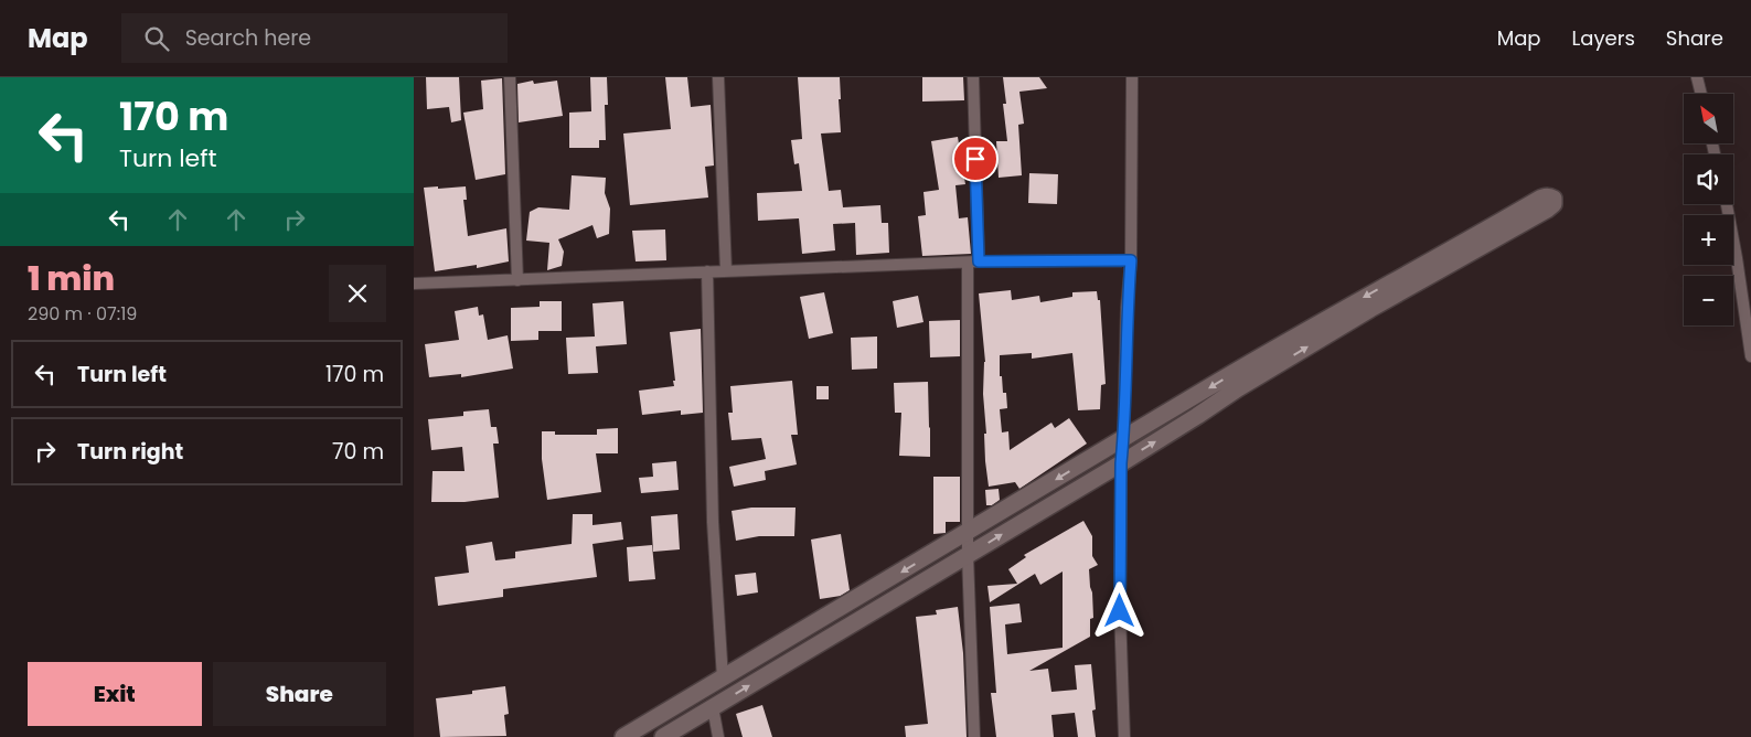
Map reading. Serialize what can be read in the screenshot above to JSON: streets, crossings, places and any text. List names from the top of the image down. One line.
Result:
{"north":"top left","page":{"header":"Map","search":"Search here","nav":["Map","Layers","Share"],"turn":["170 m","Turn left"],"map_buttons":["+","−"],"heading":["1 min","290 m · 07:19"],"list":[{"name":"Turn left","value":"170 m"},{"name":"Turn right","value":"70 m"}],"buttons":["Exit","Share"]}}
